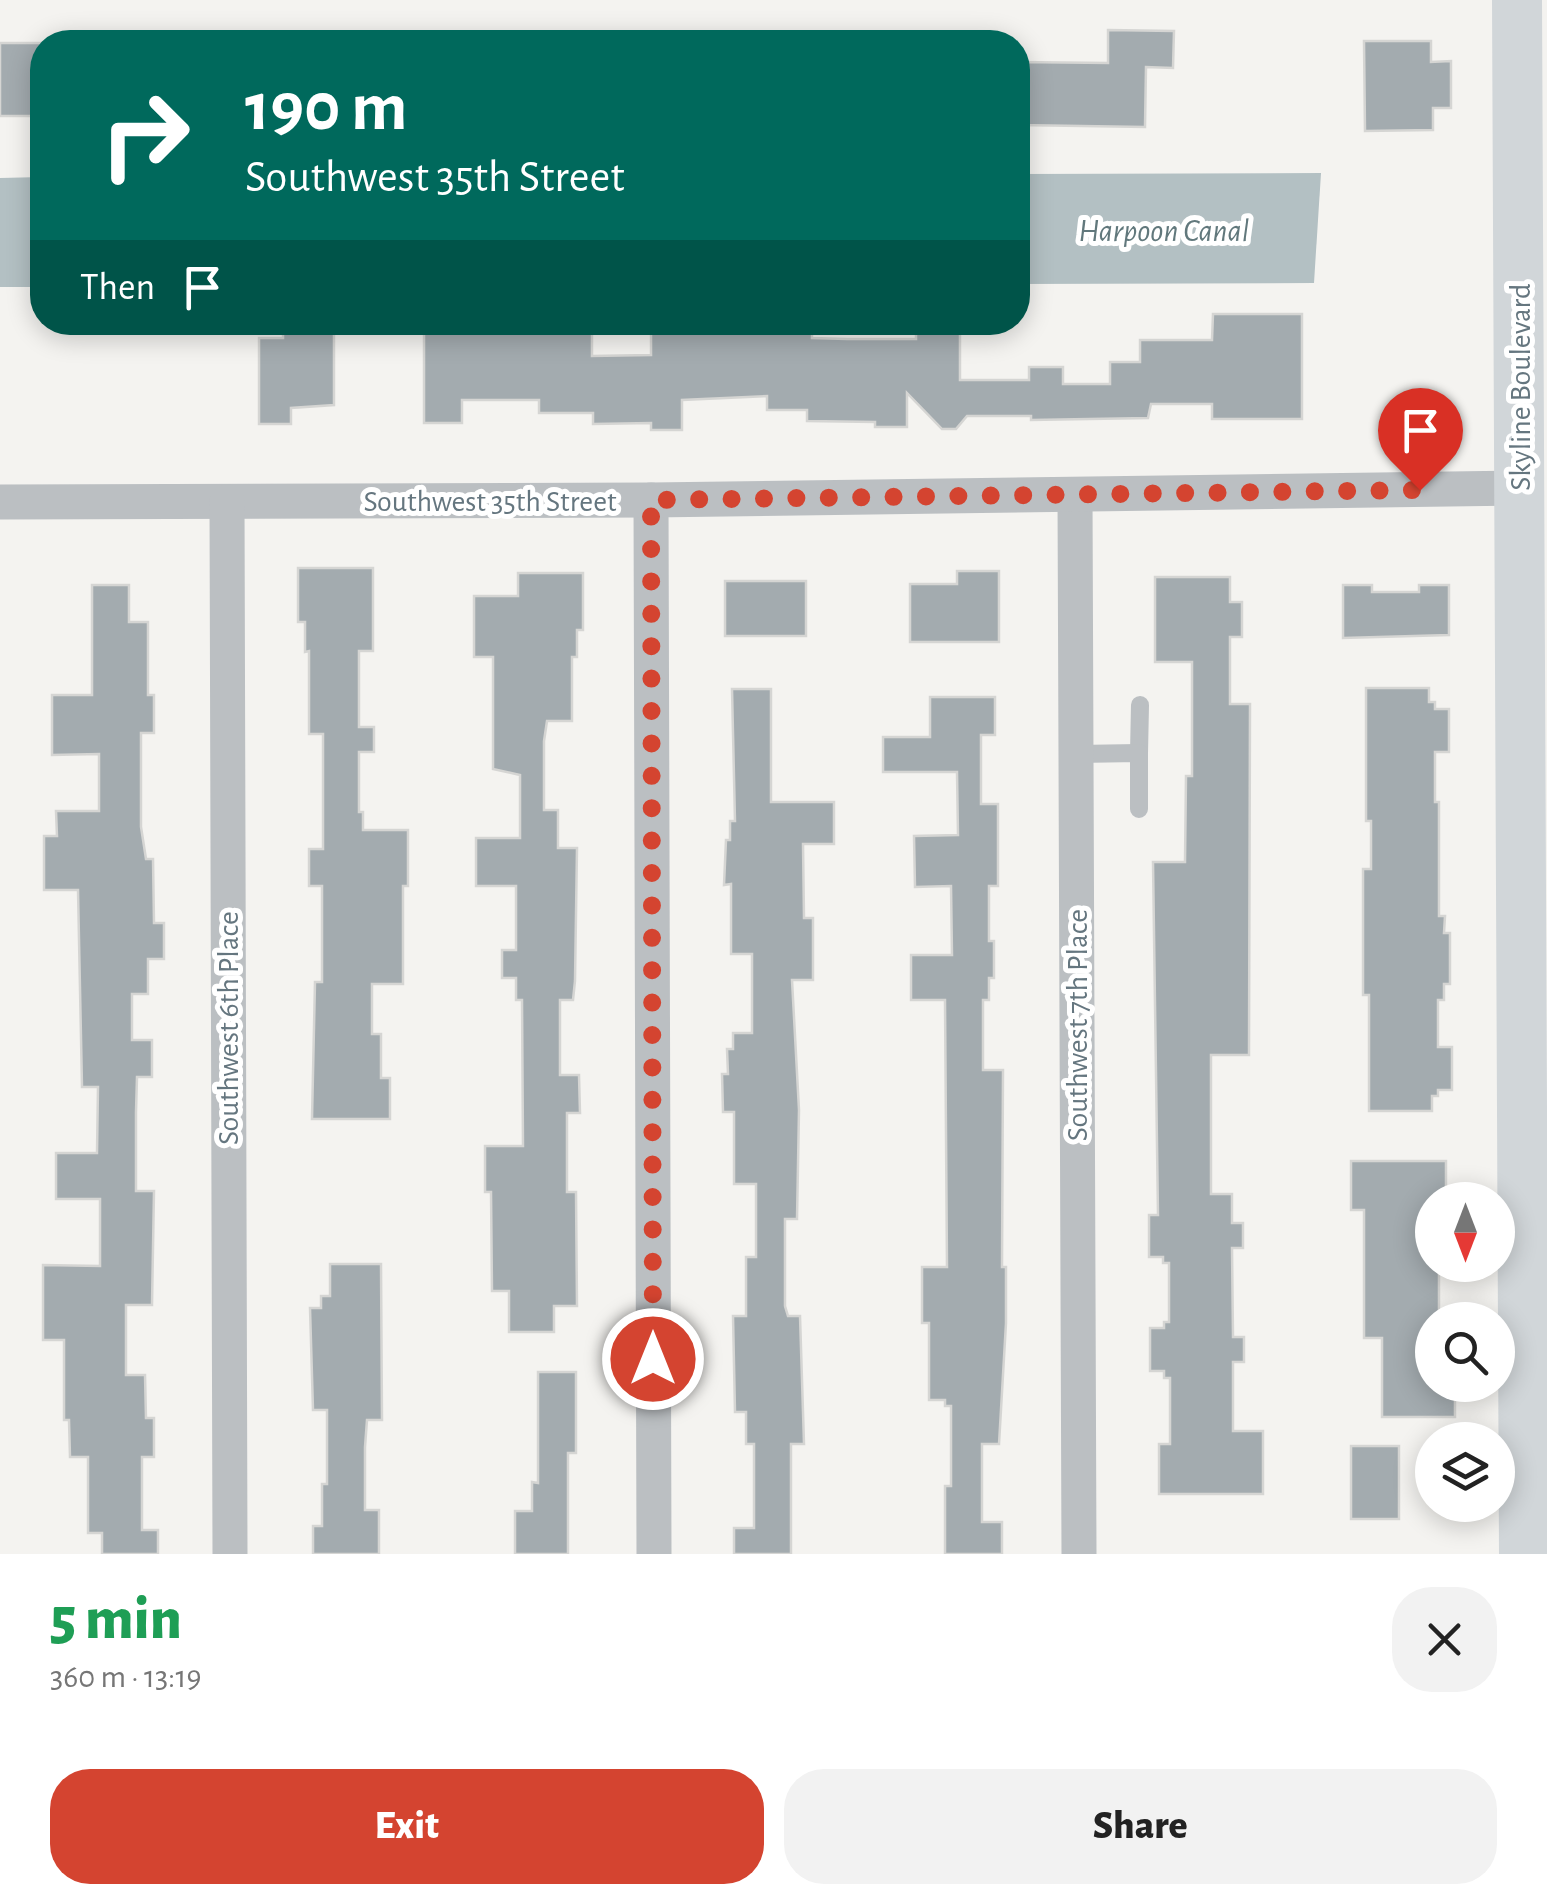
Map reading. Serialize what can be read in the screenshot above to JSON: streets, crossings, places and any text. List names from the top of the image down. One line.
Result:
{"streets":{"street":["Skyline Boulevard","Southwest 35th Street","Southwest 7th Place","Southwest 6th Place"]},"crossings":[["Skyline Boulevard","Southwest 35th Street"],["Southwest 35th Street","Southwest 7th Place"],["Southwest 35th Street","Southwest 6th Place"]],"water":["Harpoon Canal"],"north":"bottom","page":{"turn":["190 m","Southwest 35th Street"],"then":"Then","heading":["5 min","360 m · 13:19"],"buttons":["Exit","Share"]}}
